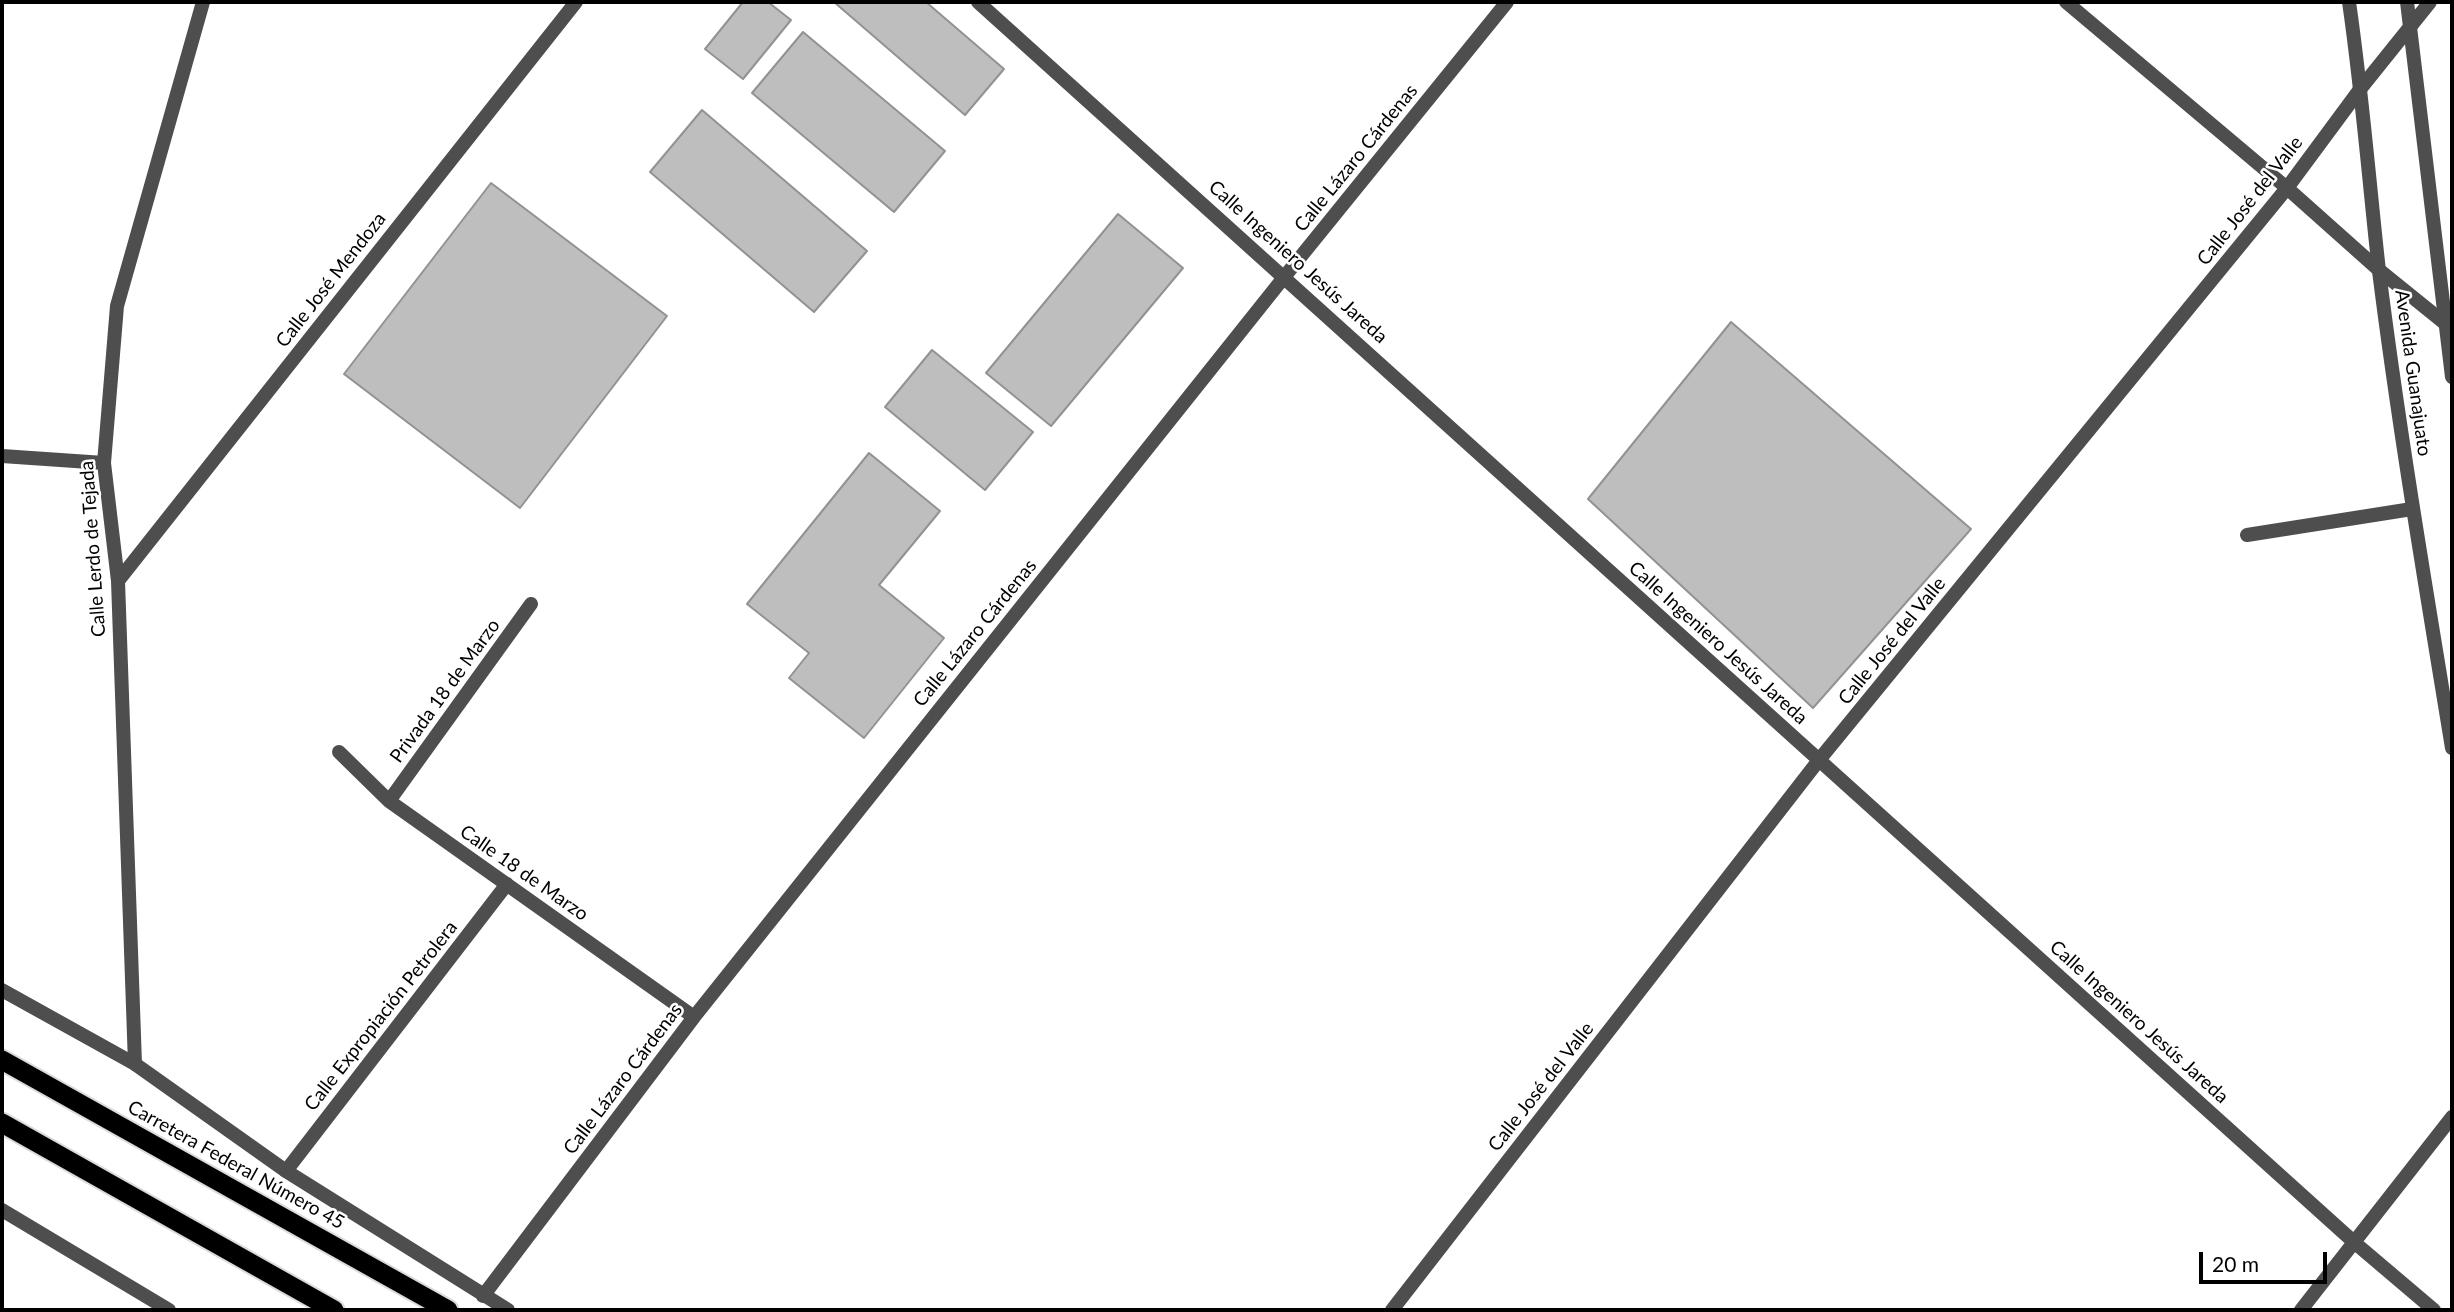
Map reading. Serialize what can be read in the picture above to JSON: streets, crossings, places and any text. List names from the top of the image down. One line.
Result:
{"streets":{"highway":["Carretera Federal Número 45"],"street":["Calle Lázaro Cárdenas","Calle José del Valle","Calle Ingeniero Jesús Jareda","Calle José Mendoza","Avenida Guanajuato","Calle Lerdo de Tejada","Privada 18 de Marzo","Calle 18 de Marzo","Calle Expropiación Petrolera"]},"crossings":[["Calle Lázaro Cárdenas","Calle Ingeniero Jesús Jareda"],["Calle Lázaro Cárdenas","Calle 18 de Marzo"],["Calle José del Valle","Calle Ingeniero Jesús Jareda"],["Calle José del Valle","Avenida Guanajuato"],["Calle José Mendoza","Calle Lerdo de Tejada"],["Privada 18 de Marzo","Calle 18 de Marzo"],["Calle 18 de Marzo","Calle Expropiación Petrolera"]],"scale_bar":"20 m"}
